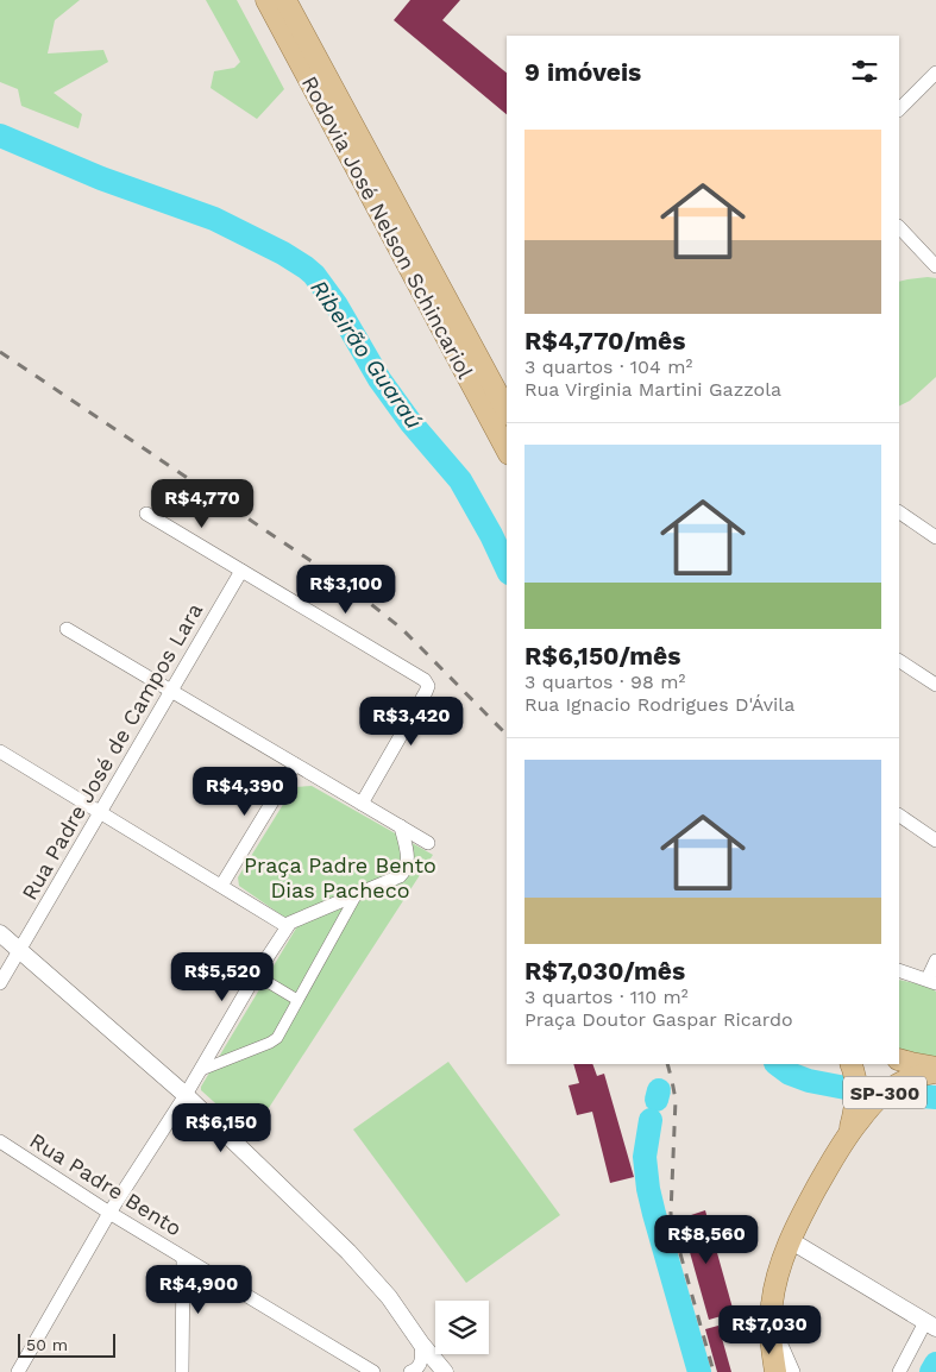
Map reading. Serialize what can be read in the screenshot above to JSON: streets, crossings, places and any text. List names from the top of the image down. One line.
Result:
{"streets":{"main road":["Rodovia José Nelson Schincariol","SP-300"],"street":["Rua Padre José de Campos Lara","Rua Padre Bento"]},"water":["Ribeirão Guaraú"],"parks":["Praça Padre Bento Dias Pacheco"],"scale_bar":"50 m","page":{"heading":"9 imóveis","list":[{"name":"R$4,770/mês","note":"3 quartos · 104 m² · Rua Virginia Martini Gazzola"},{"name":"R$6,150/mês","note":"3 quartos · 98 m² · Rua Ignacio Rodrigues D'Ávila"},{"name":"R$7,030/mês","note":"3 quartos · 110 m² · Praça Doutor Gaspar Ricardo"}],"price":["R$4,770","R$3,100","R$3,420","R$4,390","R$5,520","R$6,150","R$8,560","R$4,900","R$7,030"],"scale":"50 m"}}
